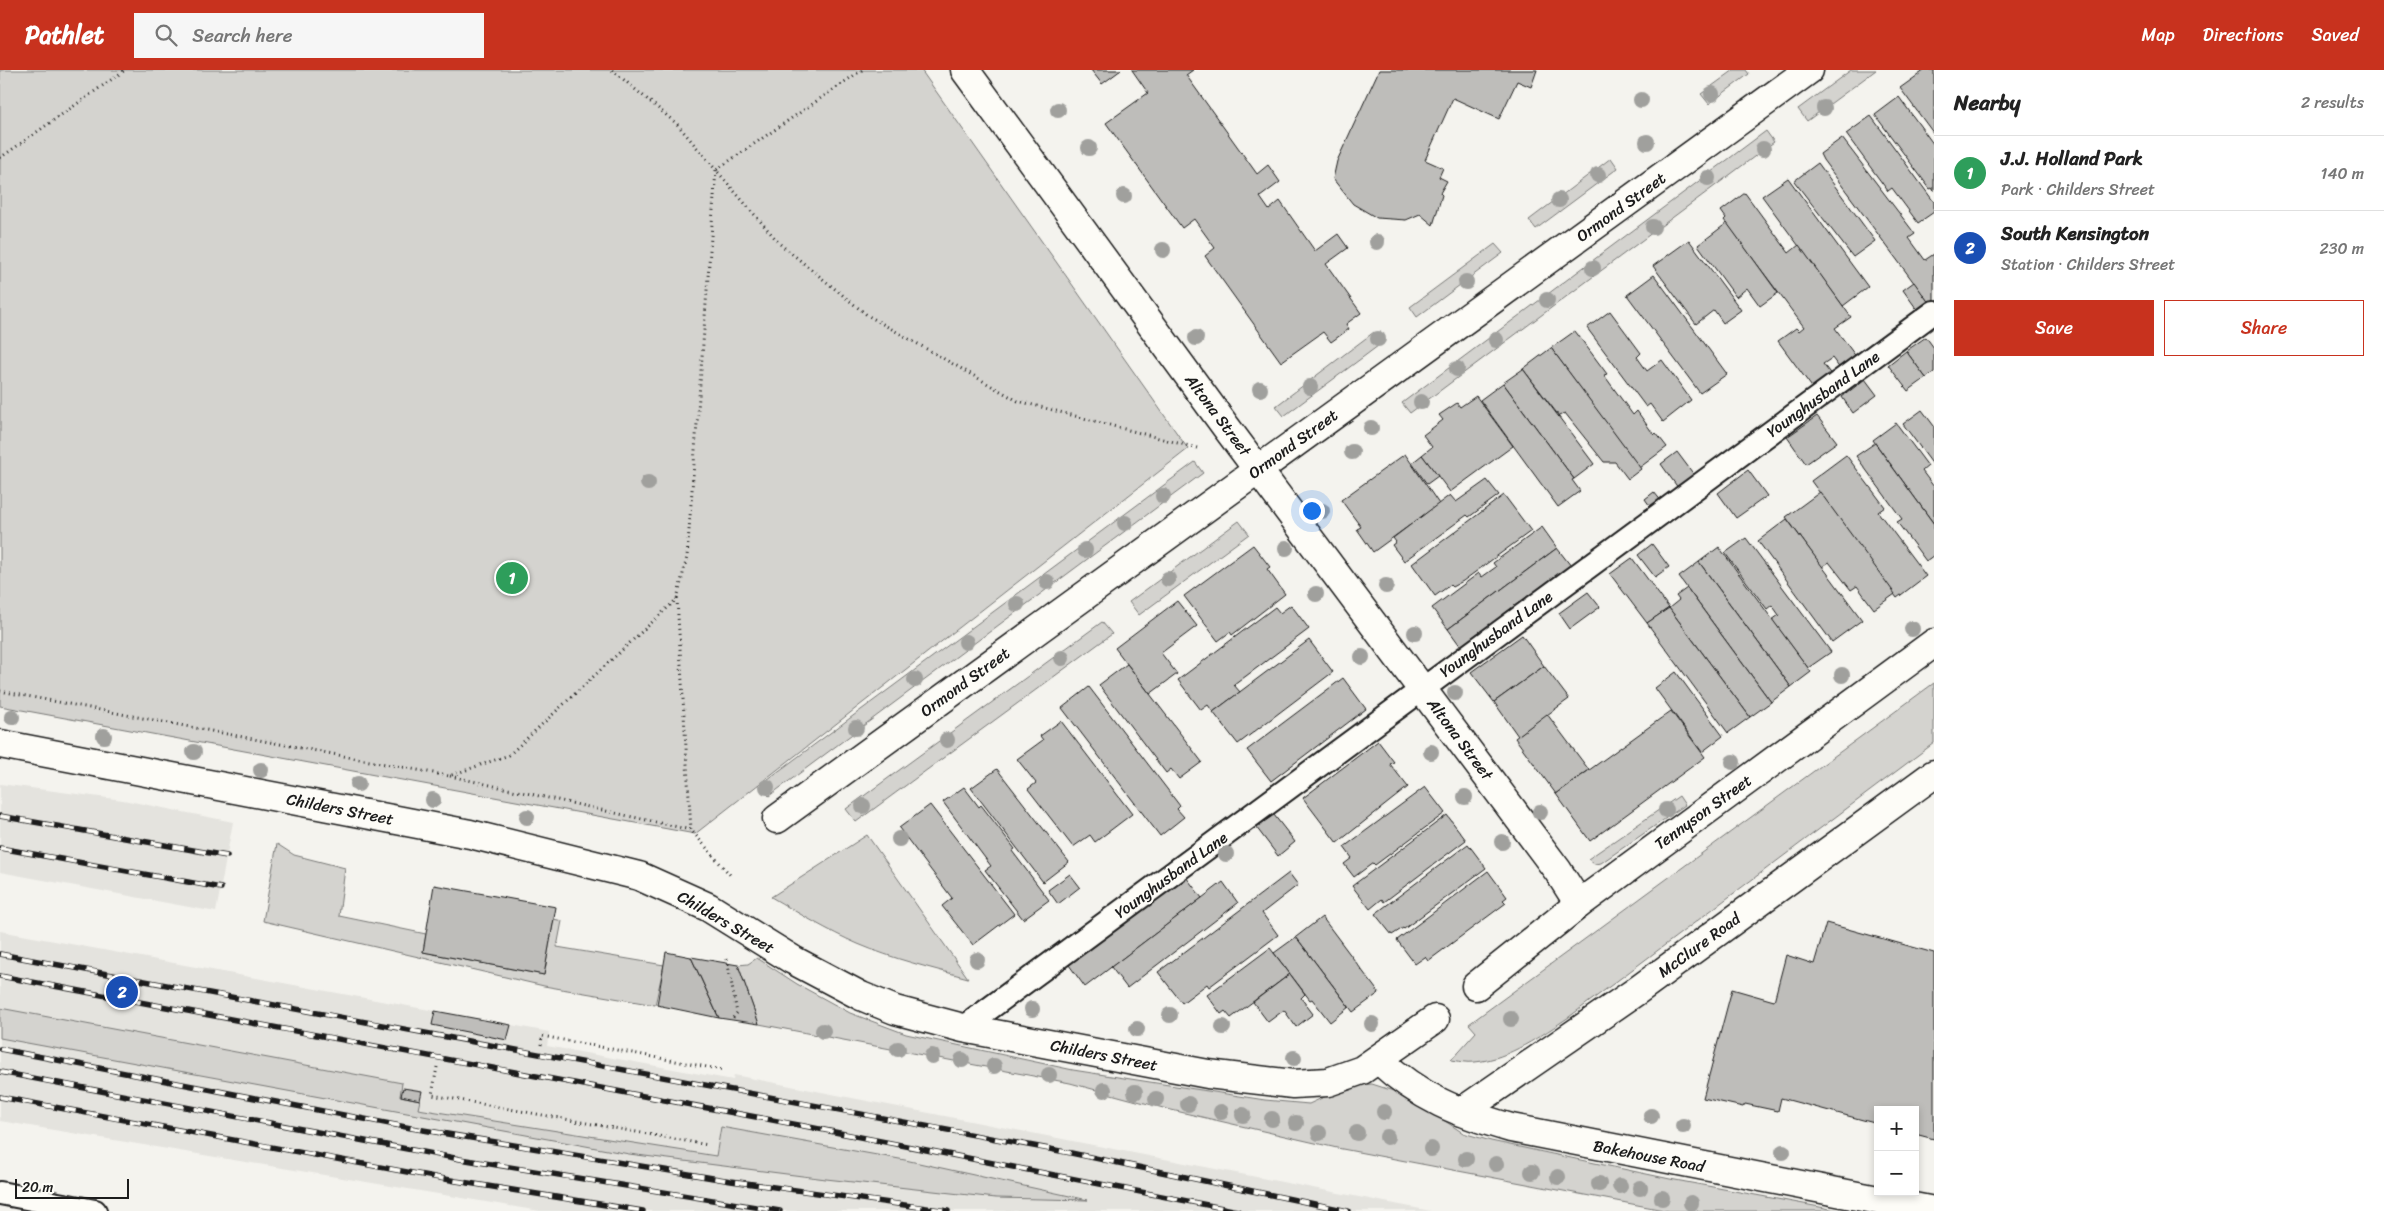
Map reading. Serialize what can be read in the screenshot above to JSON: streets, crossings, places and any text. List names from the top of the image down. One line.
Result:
{"streets":{"street":["Ormond Street","Altona Street","Childers Street","Tennyson Street","McClure Road","Bakehouse Road"],"lane":["Younghusband Lane"]},"crossings":[["Ormond Street","Altona Street"],["Younghusband Lane","Altona Street"],["Younghusband Lane","Childers Street"],["Altona Street","Tennyson Street"],["Childers Street","Bakehouse Road"],["McClure Road","Bakehouse Road"]],"scale_bar":"20 m","page":{"header":"Pathlet","search":"Search here","nav":["Map","Directions","Saved"],"heading":["Nearby","2 results"],"list":[{"mark":"1","name":"J.J. Holland Park","note":"Park · Childers Street","value":"140 m"},{"mark":"2","name":"South Kensington","note":"Station · Childers Street","value":"230 m"}],"buttons":["Save","Share"],"pins":["1","2"],"map_buttons":["+","−"],"scale":"20 m"}}
